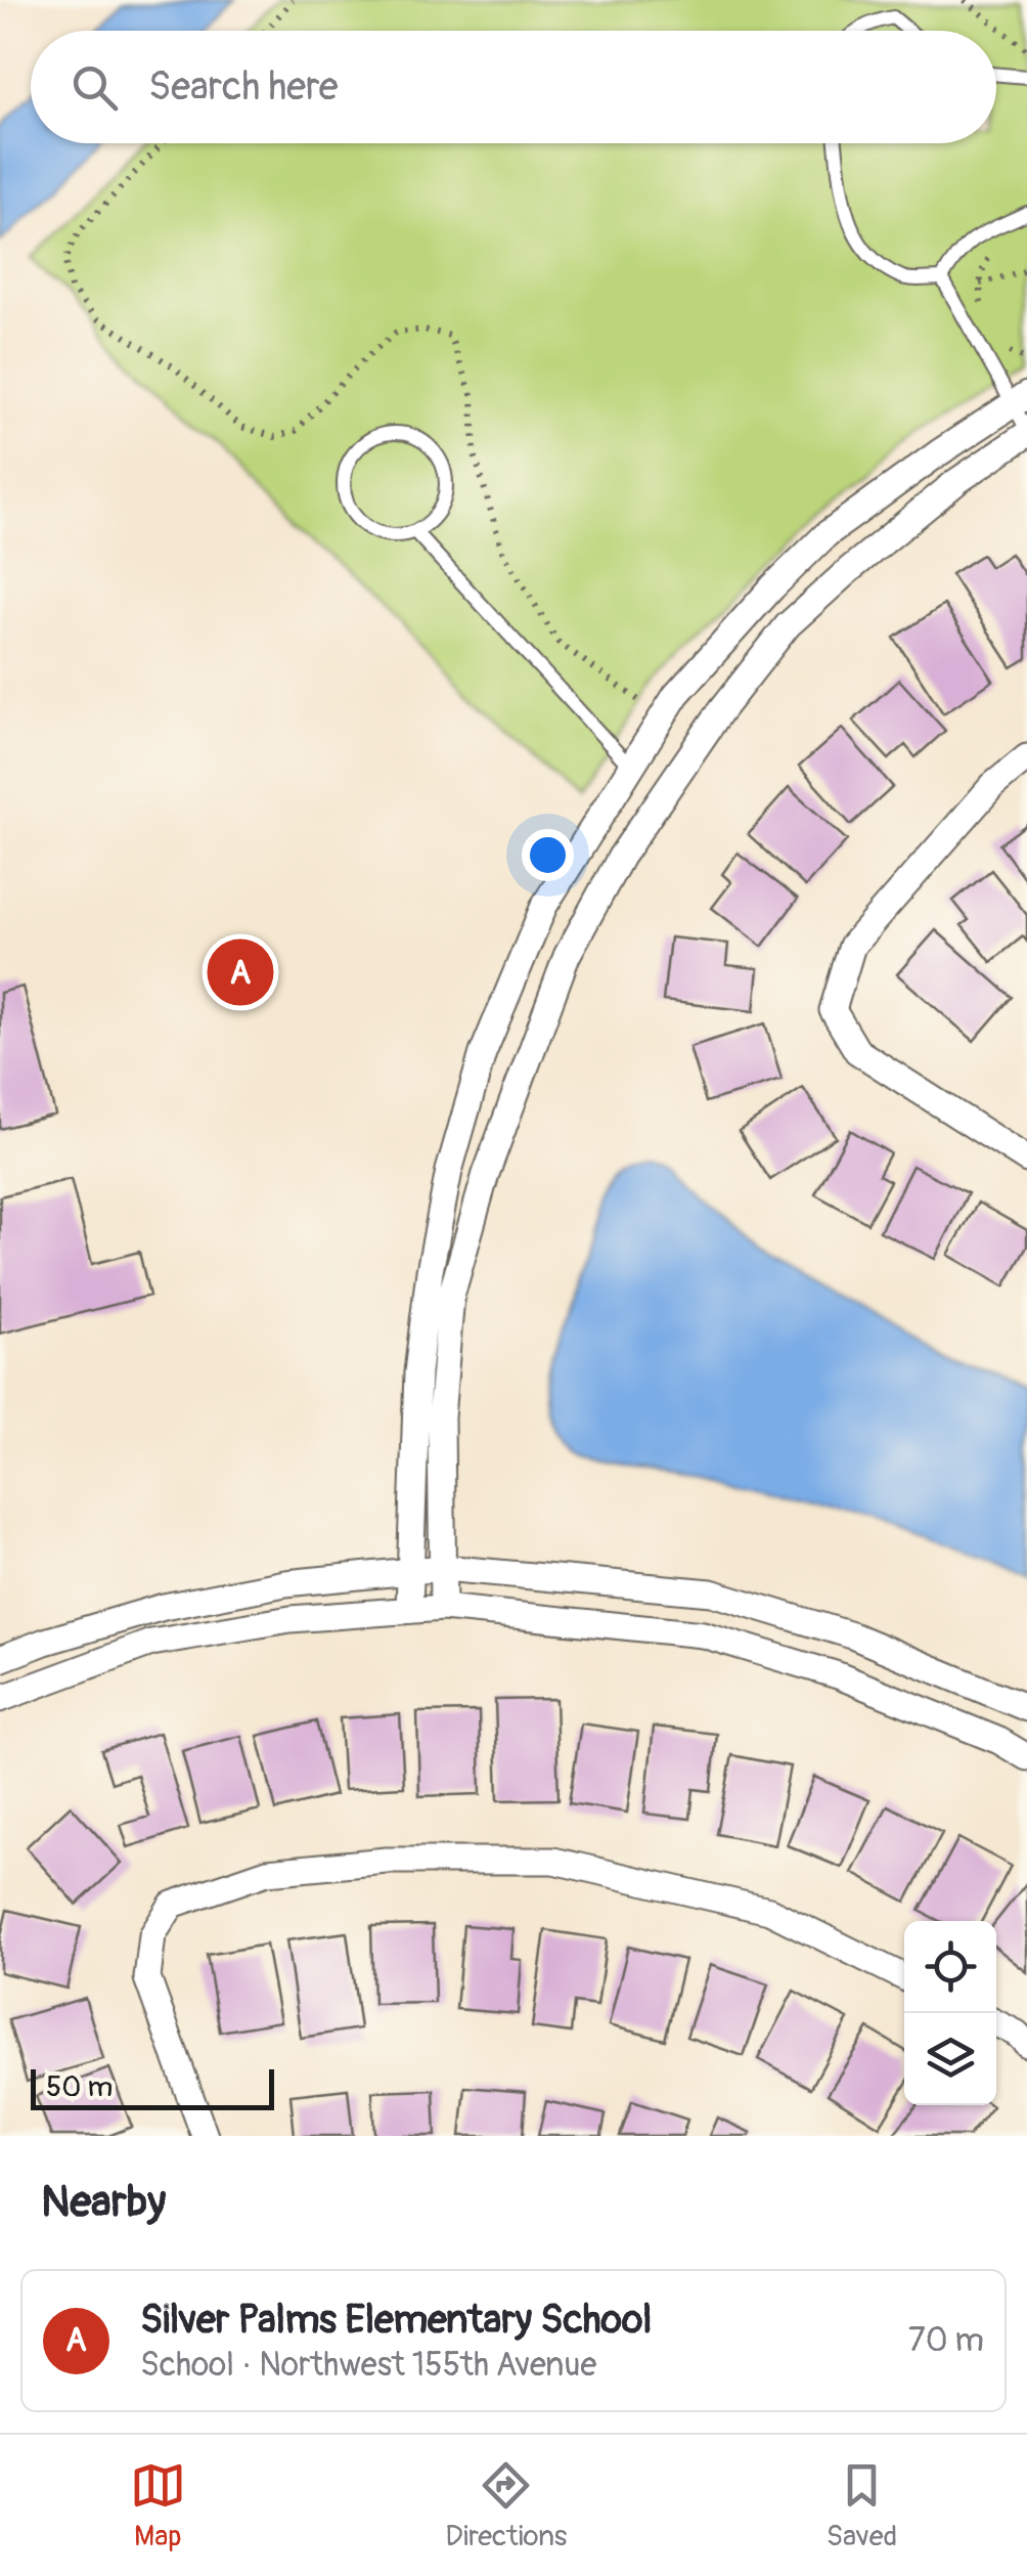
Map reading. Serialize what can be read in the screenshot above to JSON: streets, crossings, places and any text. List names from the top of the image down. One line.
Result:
{"scale_bar":"50 m","page":{"search":"Search here","pins":"A","scale":"50 m","heading":"Nearby","list":[{"mark":"A","name":"Silver Palms Elementary School","note":"School · Northwest 155th Avenue","value":"70 m"}],"nav":["Map","Directions","Saved"]}}
